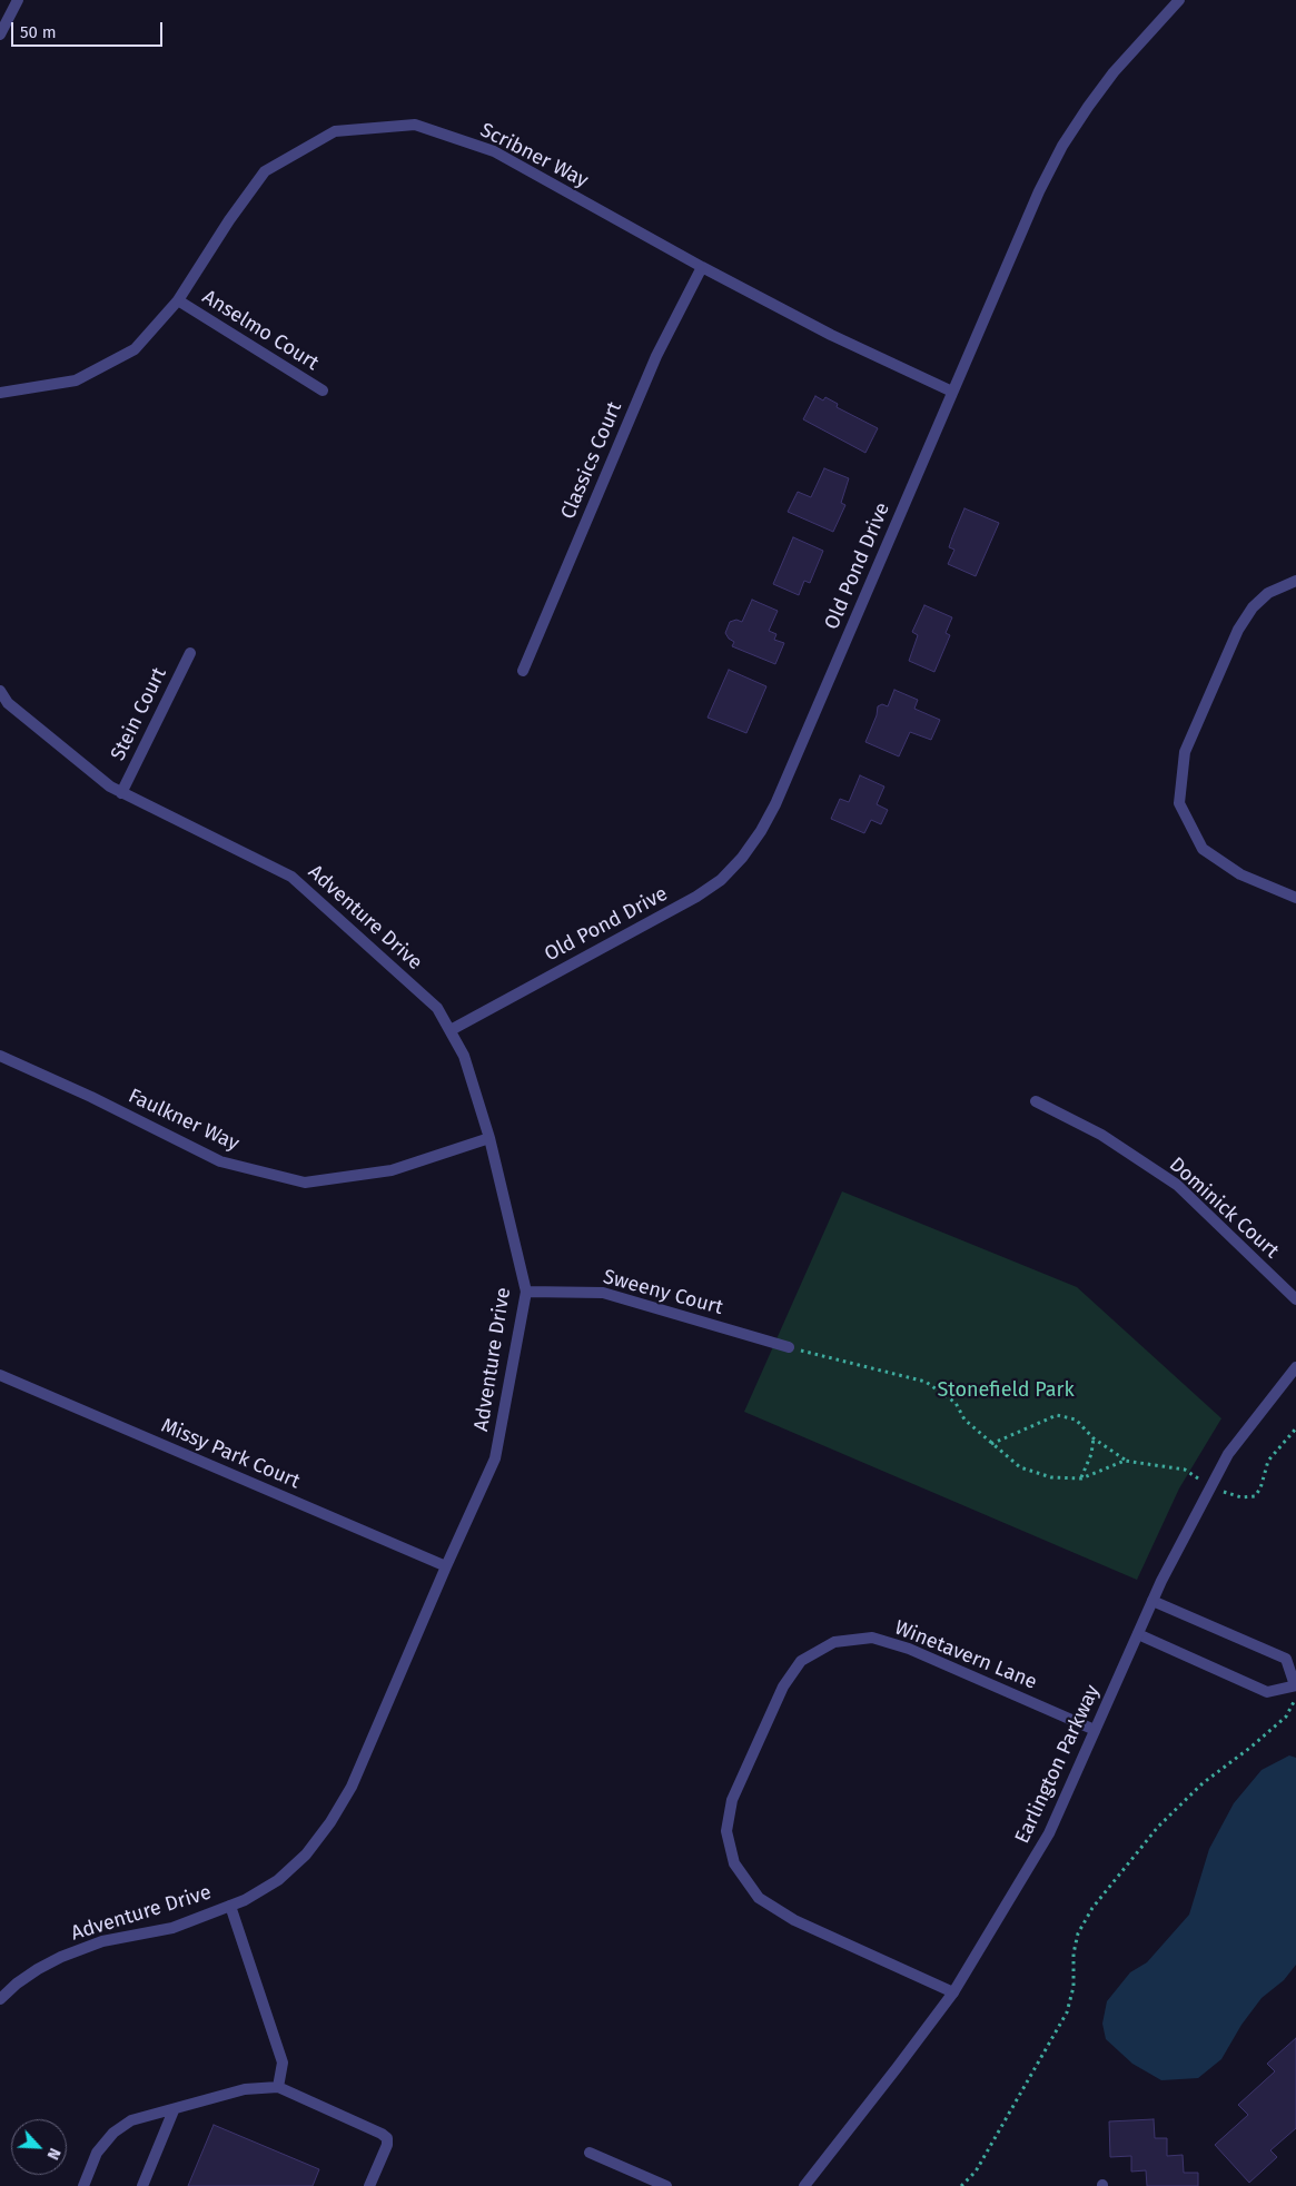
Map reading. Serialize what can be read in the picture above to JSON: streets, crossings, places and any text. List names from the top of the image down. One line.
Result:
{"streets":{"street":["Scribner Way","Anselmo Court","Classics Court","Old Pond Drive","Stein Court","Adventure Drive","Faulkner Way","Dominick Court","Sweeny Court","Missy Park Court","Winetavern Lane","Earlington Parkway"]},"crossings":[["Scribner Way","Anselmo Court"],["Scribner Way","Classics Court"],["Scribner Way","Old Pond Drive"],["Old Pond Drive","Adventure Drive"],["Stein Court","Adventure Drive"],["Adventure Drive","Faulkner Way"],["Adventure Drive","Sweeny Court"],["Adventure Drive","Missy Park Court"],["Winetavern Lane","Earlington Parkway"]],"parks":["Stonefield Park"],"scale_bar":"50 m","north":"bottom right"}
